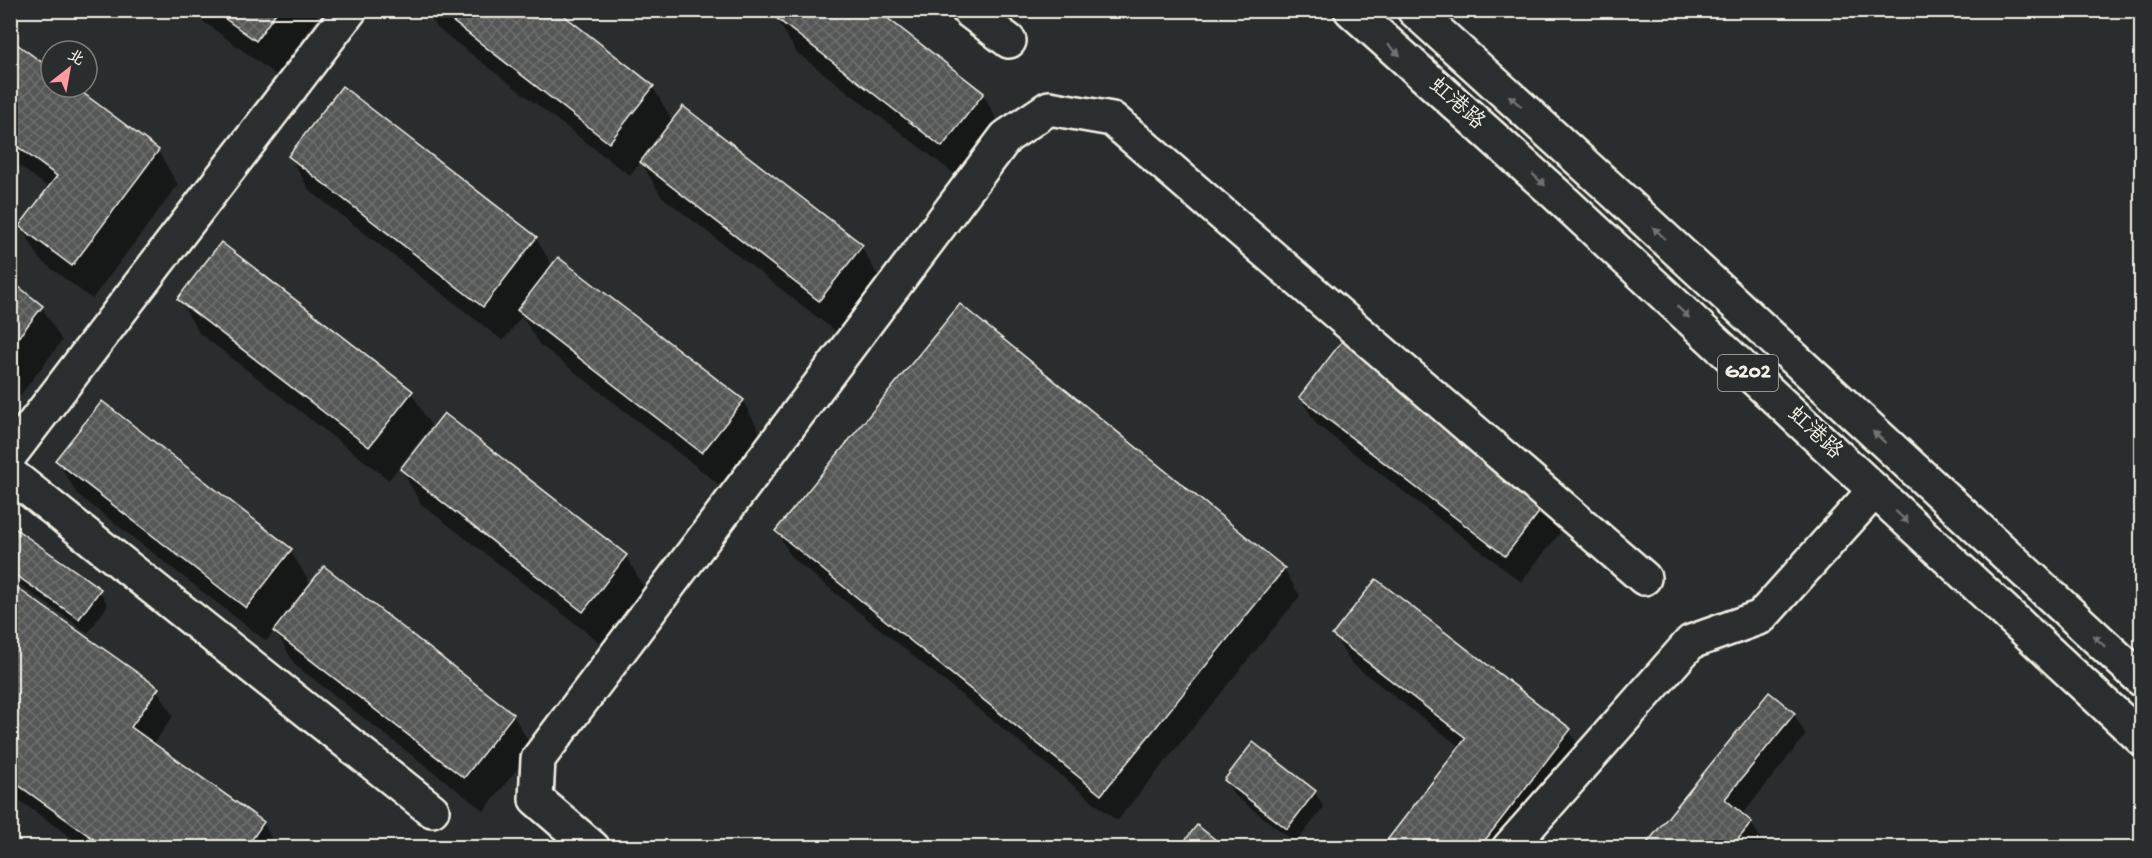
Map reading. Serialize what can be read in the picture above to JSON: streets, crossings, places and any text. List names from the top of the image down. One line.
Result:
{"streets":{"main road":["虹港路","G202"]},"north":"top right"}
